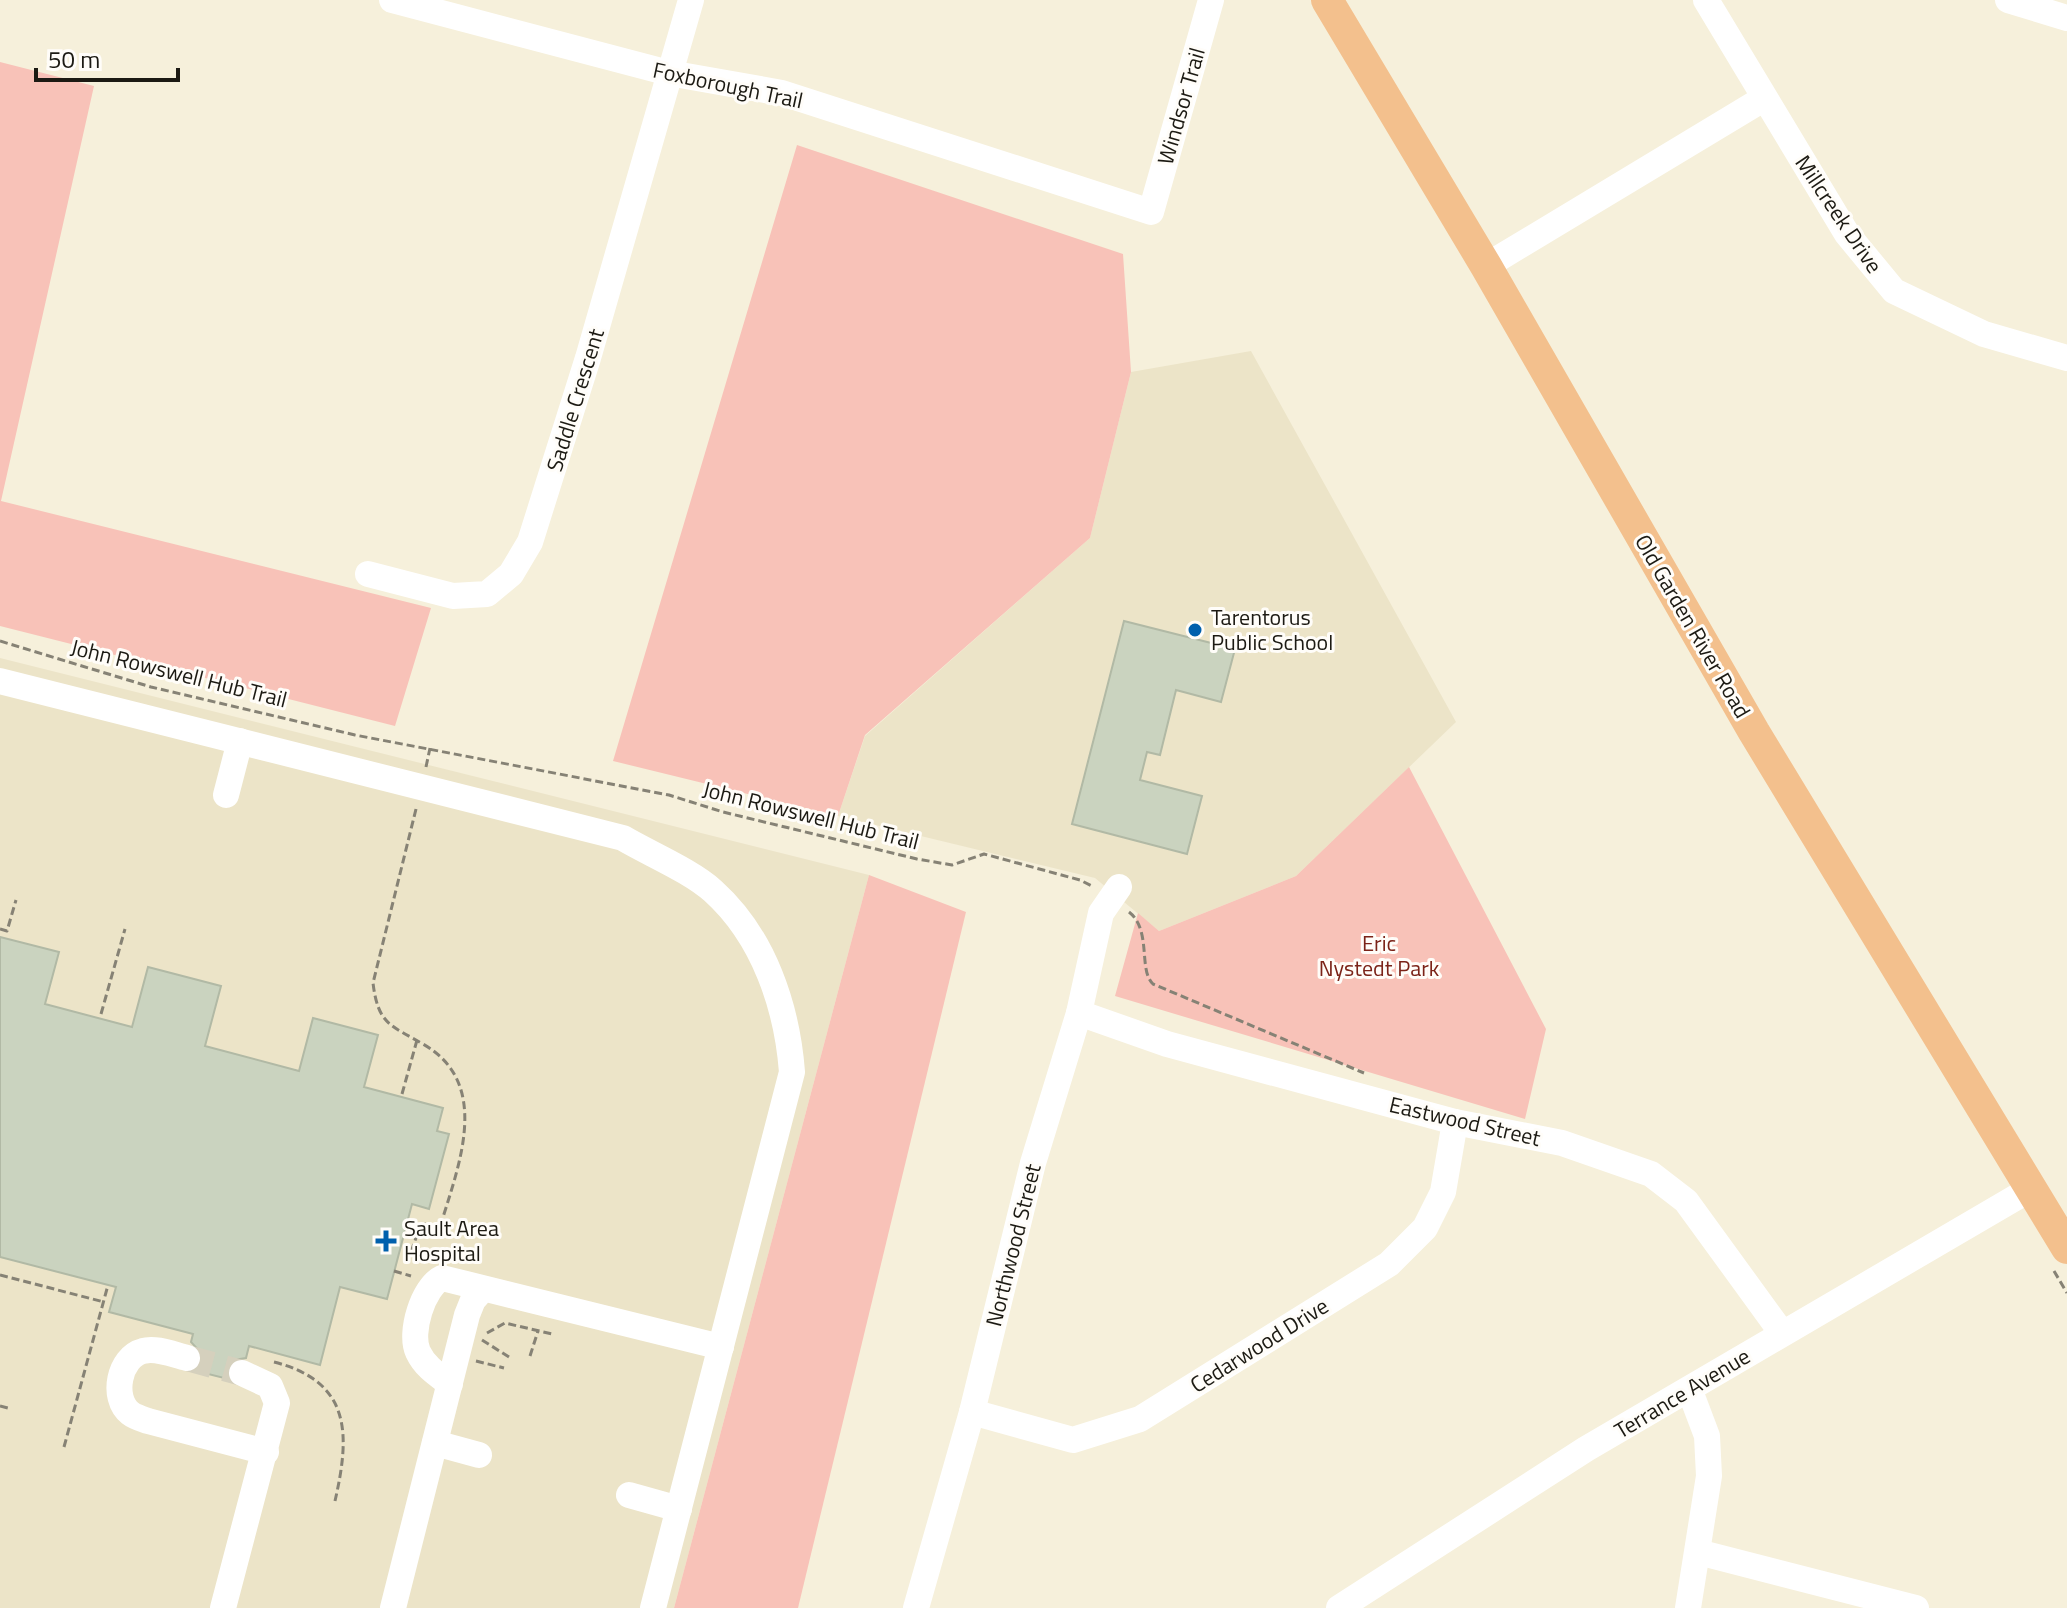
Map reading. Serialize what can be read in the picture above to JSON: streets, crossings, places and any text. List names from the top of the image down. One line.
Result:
{"streets":{"main road":["Old Garden River Road"],"street":["Foxborough Trail","Windsor Trail","Millcreek Drive","Saddle Crescent","Eastwood Street","Northwood Street","Cedarwood Drive","Terrance Avenue"],"path":["John Rowswell Hub Trail"]},"crossings":[["Foxborough Trail","Windsor Trail"],["Foxborough Trail","Saddle Crescent"],["Old Garden River Road","Terrance Avenue"],["John Rowswell Hub Trail","Northwood Street"],["Eastwood Street","Northwood Street"],["Eastwood Street","Cedarwood Drive"],["Eastwood Street","Terrance Avenue"],["Northwood Street","Cedarwood Drive"]],"parks":["Eric Nystedt Park"],"places":{"other":["Tarentorus Public School"],"health":["Sault Area Hospital"]},"scale_bar":"50 m"}
